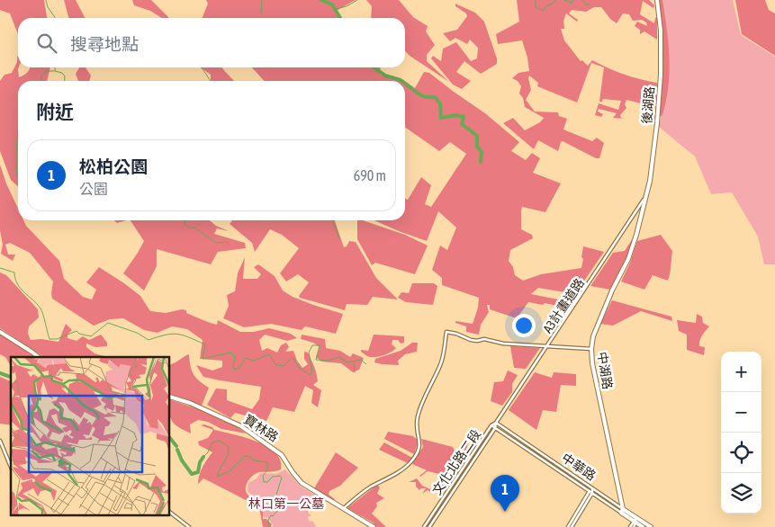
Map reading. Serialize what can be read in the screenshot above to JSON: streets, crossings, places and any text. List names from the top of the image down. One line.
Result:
{"streets":{"main road":["後湖路","中湖路","寶林路","中華路"],"street":["A3計畫道路","文化北路二段"]},"crossings":[["後湖路","A3計畫道路"],["後湖路","中湖路"],["A3計畫道路","文化北路二段"],["A3計畫道路","中華路"],["中湖路","中華路"],["文化北路二段","中華路"]],"parks":["林口第一公墓"],"page":{"search":"搜尋地點","heading":"附近","list":[{"mark":"1","name":"松柏公園","note":"公園","value":"690 m"}],"map_buttons":["+","−"],"pins":"1"}}
